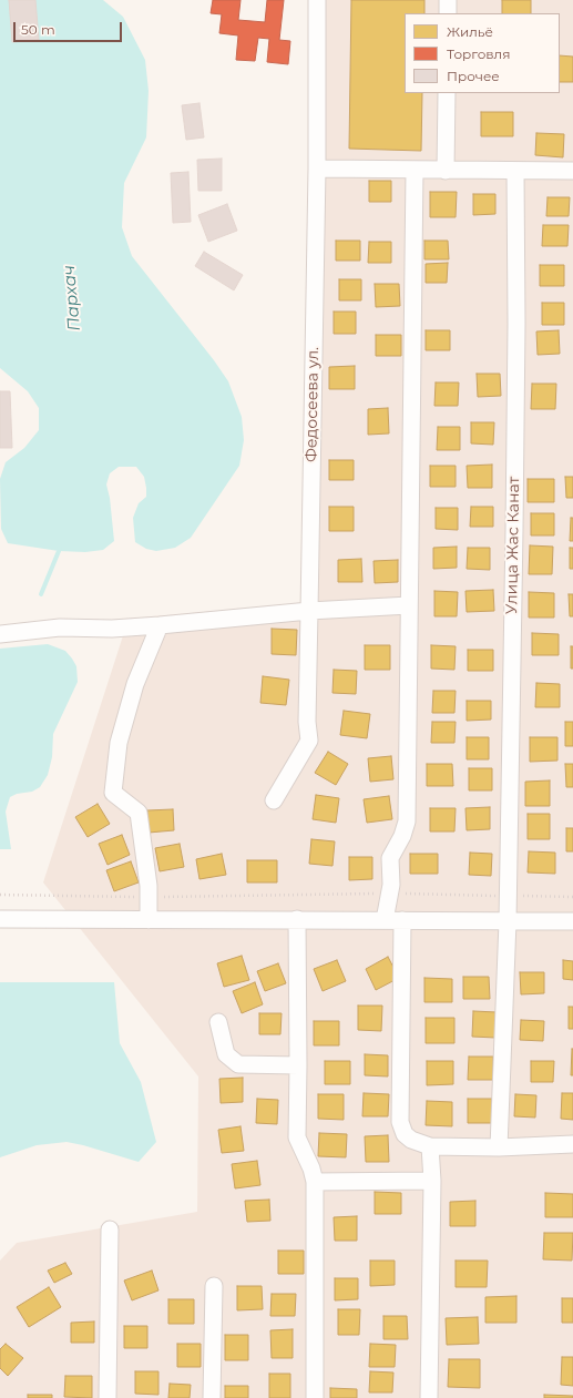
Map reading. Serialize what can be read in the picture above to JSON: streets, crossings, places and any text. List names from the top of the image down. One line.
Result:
{"streets":{"street":["Федосеева ул.","Улица Жас Канат"]},"water":["Пархач"],"legend":["Жильё","Торговля","Прочее"],"scale_bar":"50 m"}
